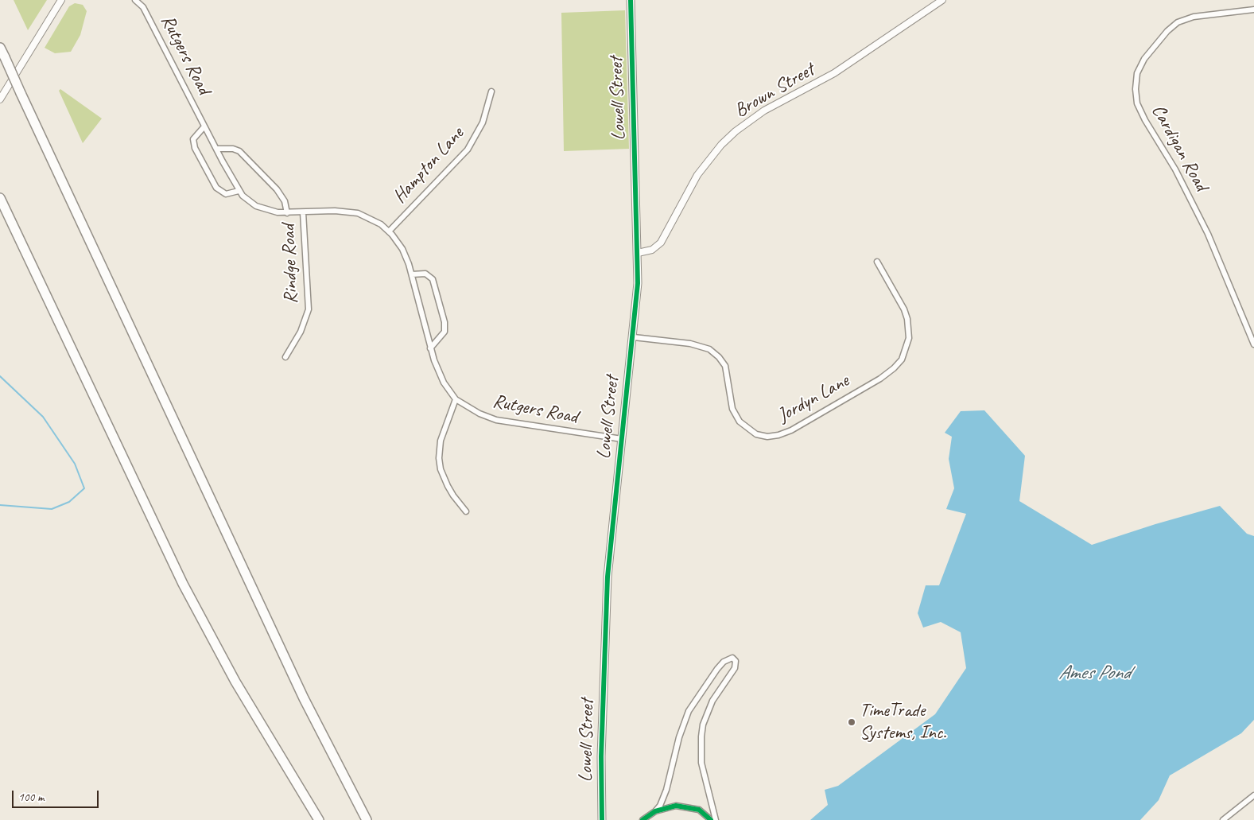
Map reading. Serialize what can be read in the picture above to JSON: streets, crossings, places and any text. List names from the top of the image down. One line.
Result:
{"streets":{"main road":["Lowell Street"],"street":["Rutgers Road","Brown Street","Cardigan Road","Hampton Lane","Rindge Road","Jordyn Lane"]},"crossings":[["Rutgers Road","Lowell Street"],["Rutgers Road","Hampton Lane"],["Rutgers Road","Rindge Road"],["Brown Street","Lowell Street"],["Lowell Street","Jordyn Lane"]],"water":["Ames Pond"],"places":["TimeTrade Systems, Inc."],"scale_bar":"100 m"}
